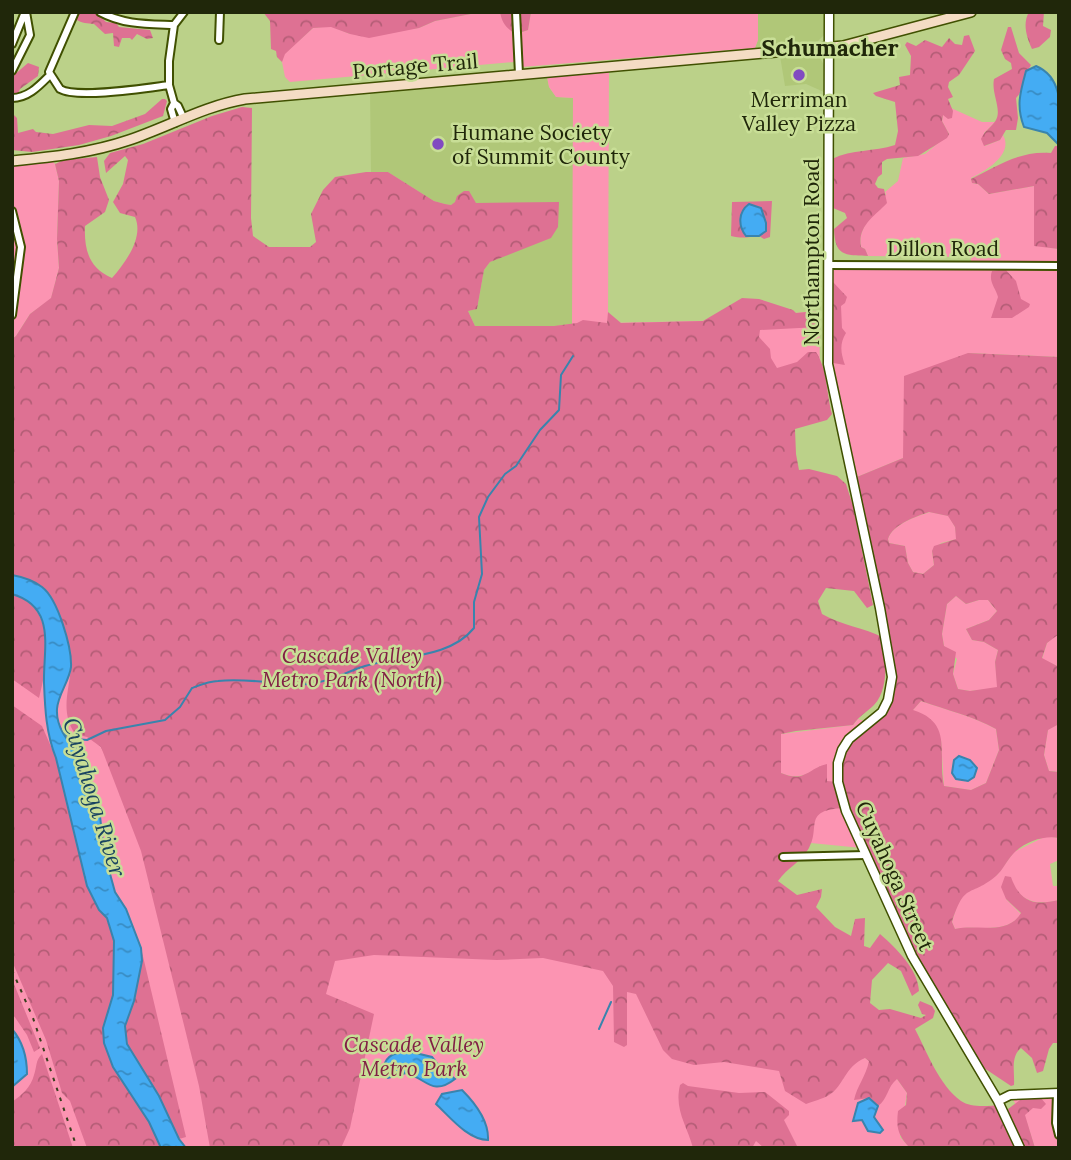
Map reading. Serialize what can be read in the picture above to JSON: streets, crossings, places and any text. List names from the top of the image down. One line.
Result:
{"streets":{"main road":["Portage Trail"],"street":["Dillon Road","Northampton Road","Cuyahoga Street"]},"crossings":[["Portage Trail","Northampton Road"],["Dillon Road","Northampton Road"],["Northampton Road","Cuyahoga Street"]],"districts":["Schumacher"],"water":["Cuyahoga River"],"parks":["Cascade Valley Metro Park (North)","Cascade Valley Metro Park"],"places":["Merriman Valley Pizza","Humane Society of Summit County"]}
